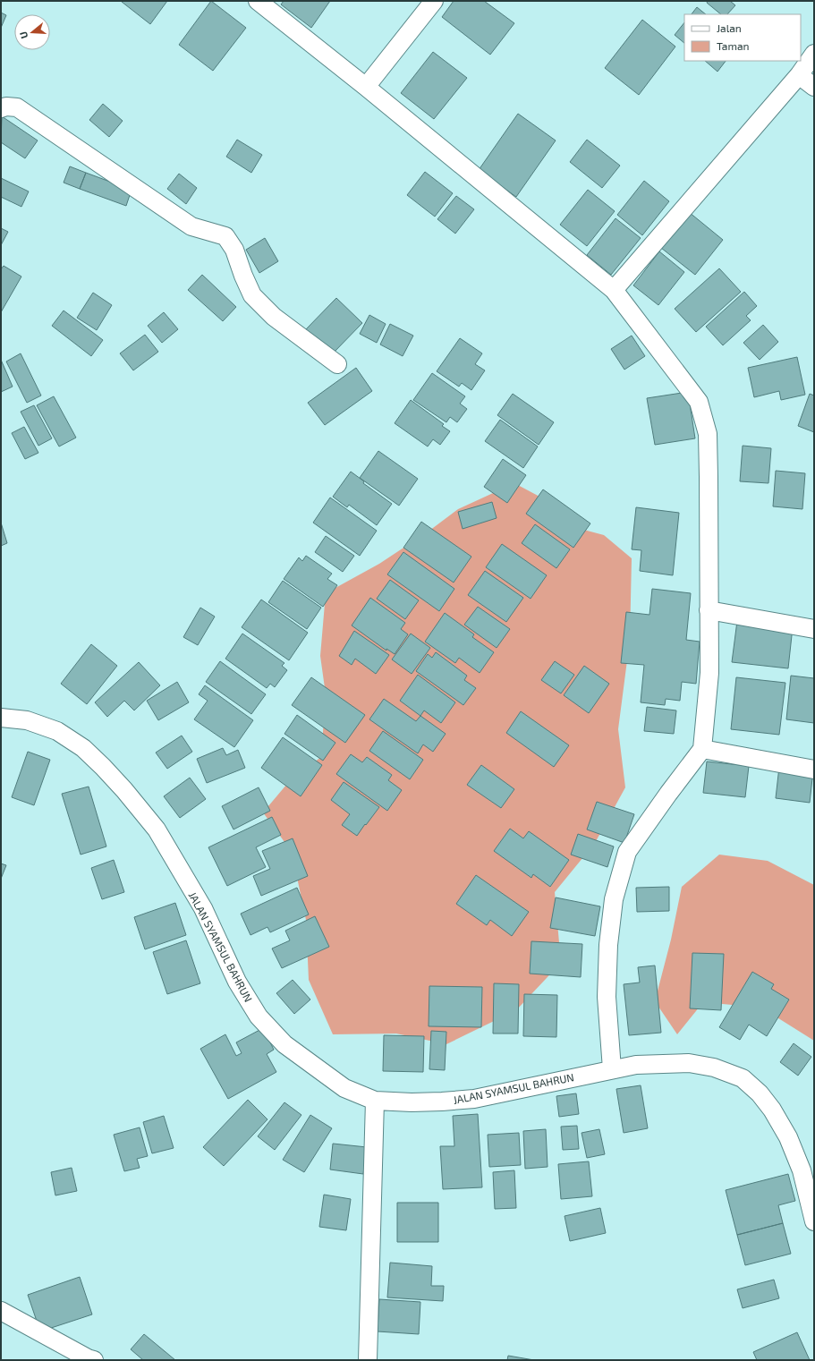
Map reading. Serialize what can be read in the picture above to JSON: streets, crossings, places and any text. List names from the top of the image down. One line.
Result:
{"streets":{"street":["JALAN SYAMSUL BAHRUN"]},"legend":["Jalan","Taman"],"north":"left"}
